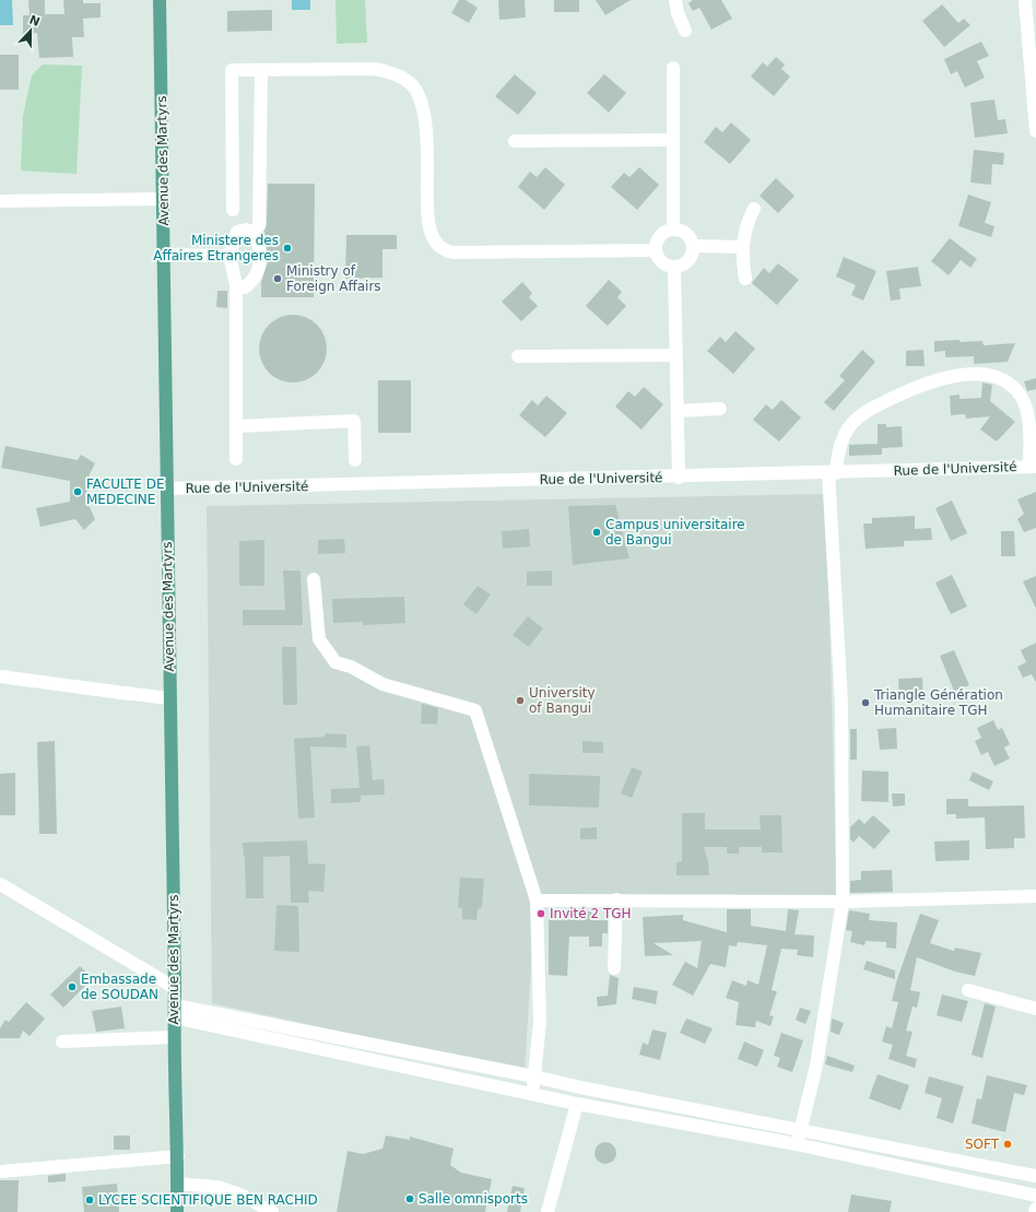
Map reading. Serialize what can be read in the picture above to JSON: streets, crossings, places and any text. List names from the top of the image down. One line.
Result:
{"streets":{"main road":["Avenue des Martyrs"],"street":["Rue de l'Université"]},"crossings":[["Avenue des Martyrs","Rue de l'Université"]],"places":["Ministere des Affaires Etrangeres","Ministry of Foreign Affairs","FACULTE DE MEDECINE","Campus universitaire de Bangui","University of Bangui","Triangle Génération Humanitaire TGH","Invité 2 TGH","Embassade de SOUDAN","SOFT","Salle omnisports","LYCEE SCIENTIFIQUE BEN RACHID"],"north":"top"}
